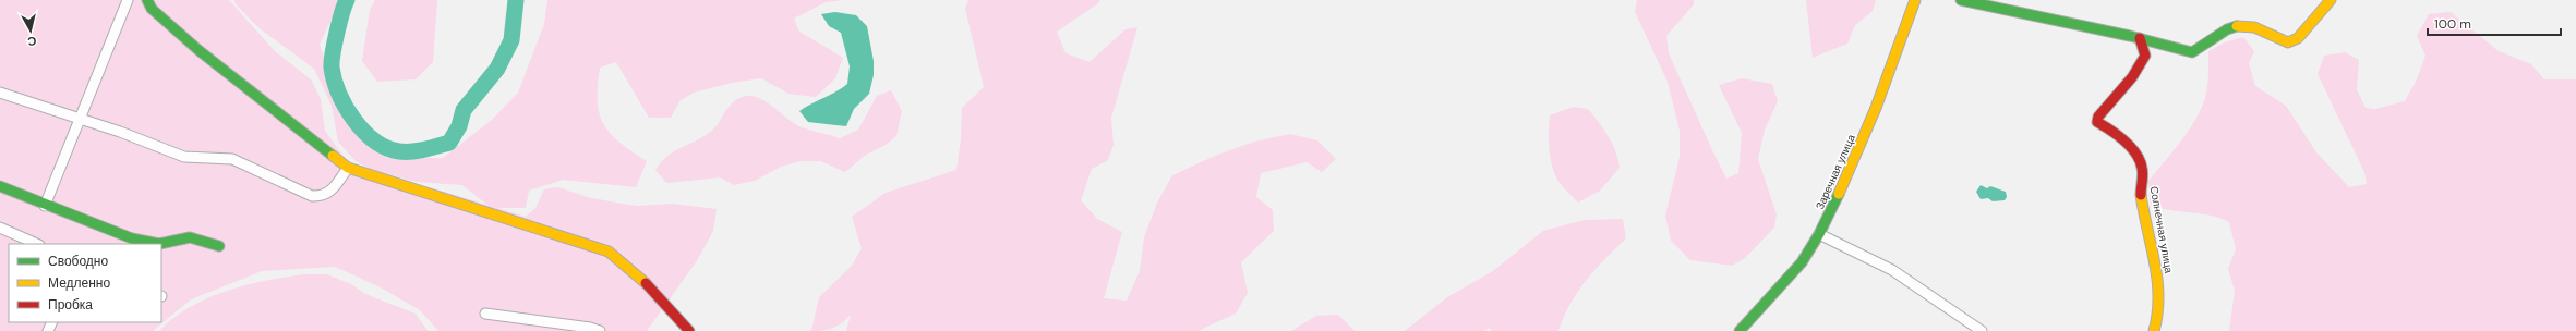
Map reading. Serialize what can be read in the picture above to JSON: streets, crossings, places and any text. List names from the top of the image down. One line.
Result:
{"streets":{"street":["Заречная улица","Солнечная улица"]},"legend":["Свободно","Медленно","Пробка"],"scale_bar":"100 m","north":"bottom"}
